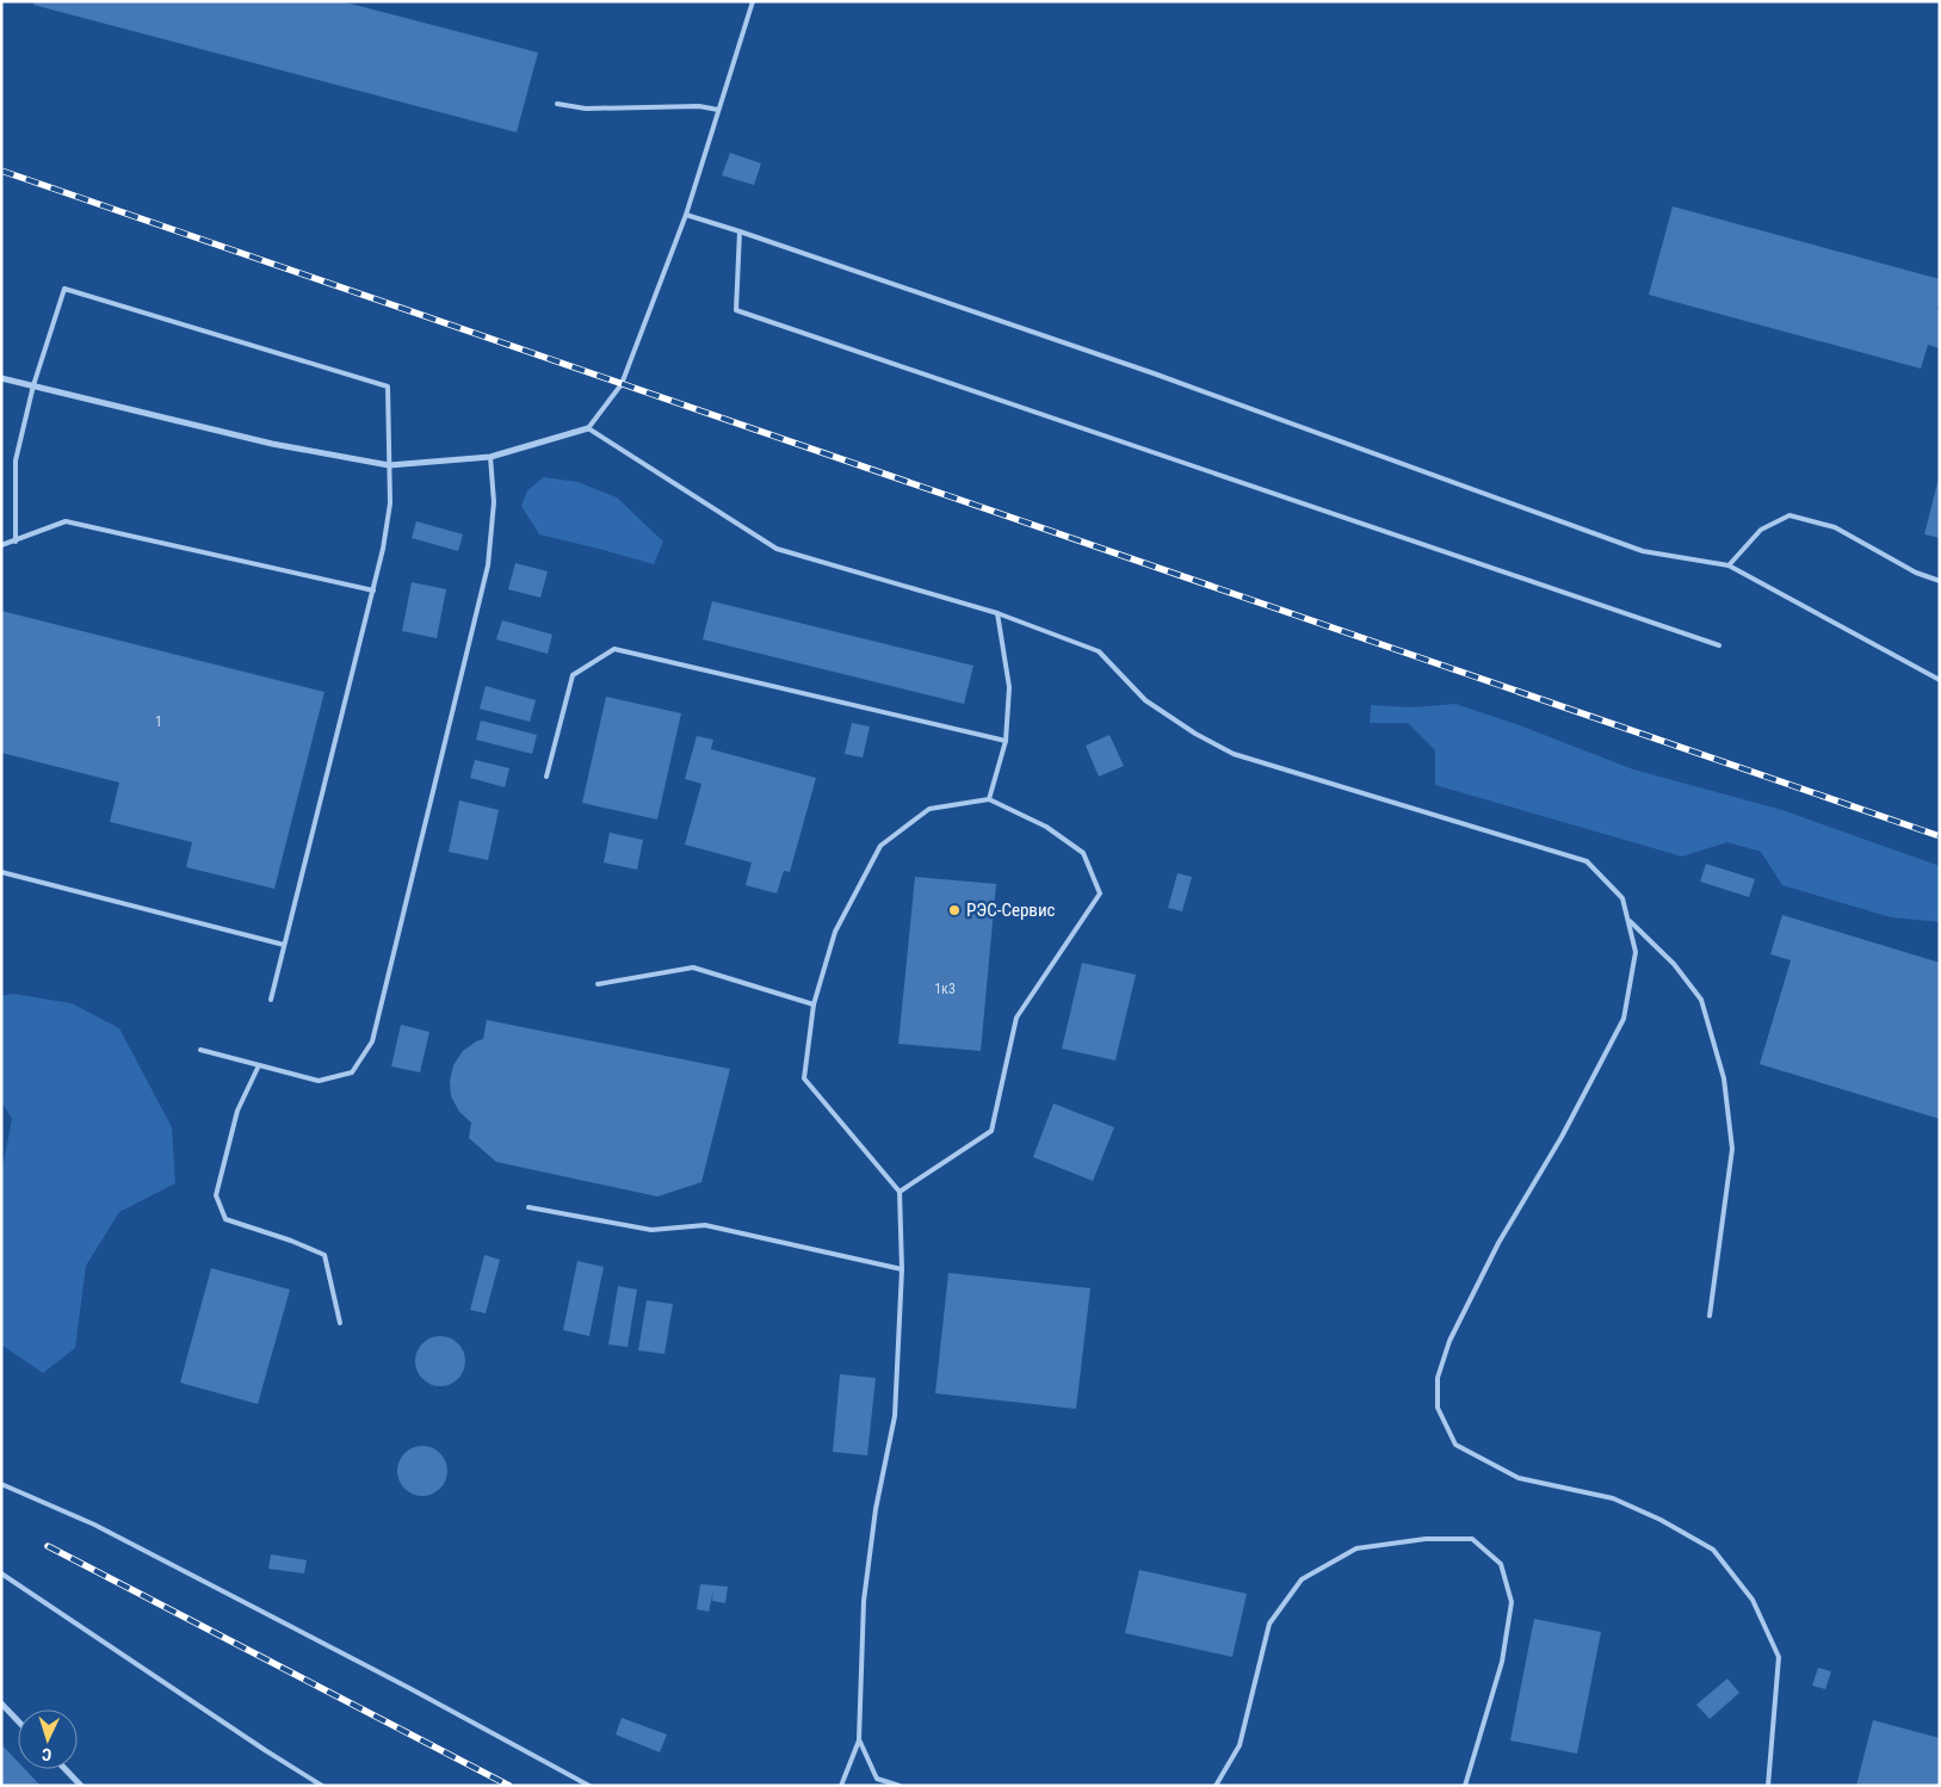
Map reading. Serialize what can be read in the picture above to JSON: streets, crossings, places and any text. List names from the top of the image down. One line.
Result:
{"places":["РЭС-Сервис"],"house_numbers":["1","1к3"],"north":"bottom"}
